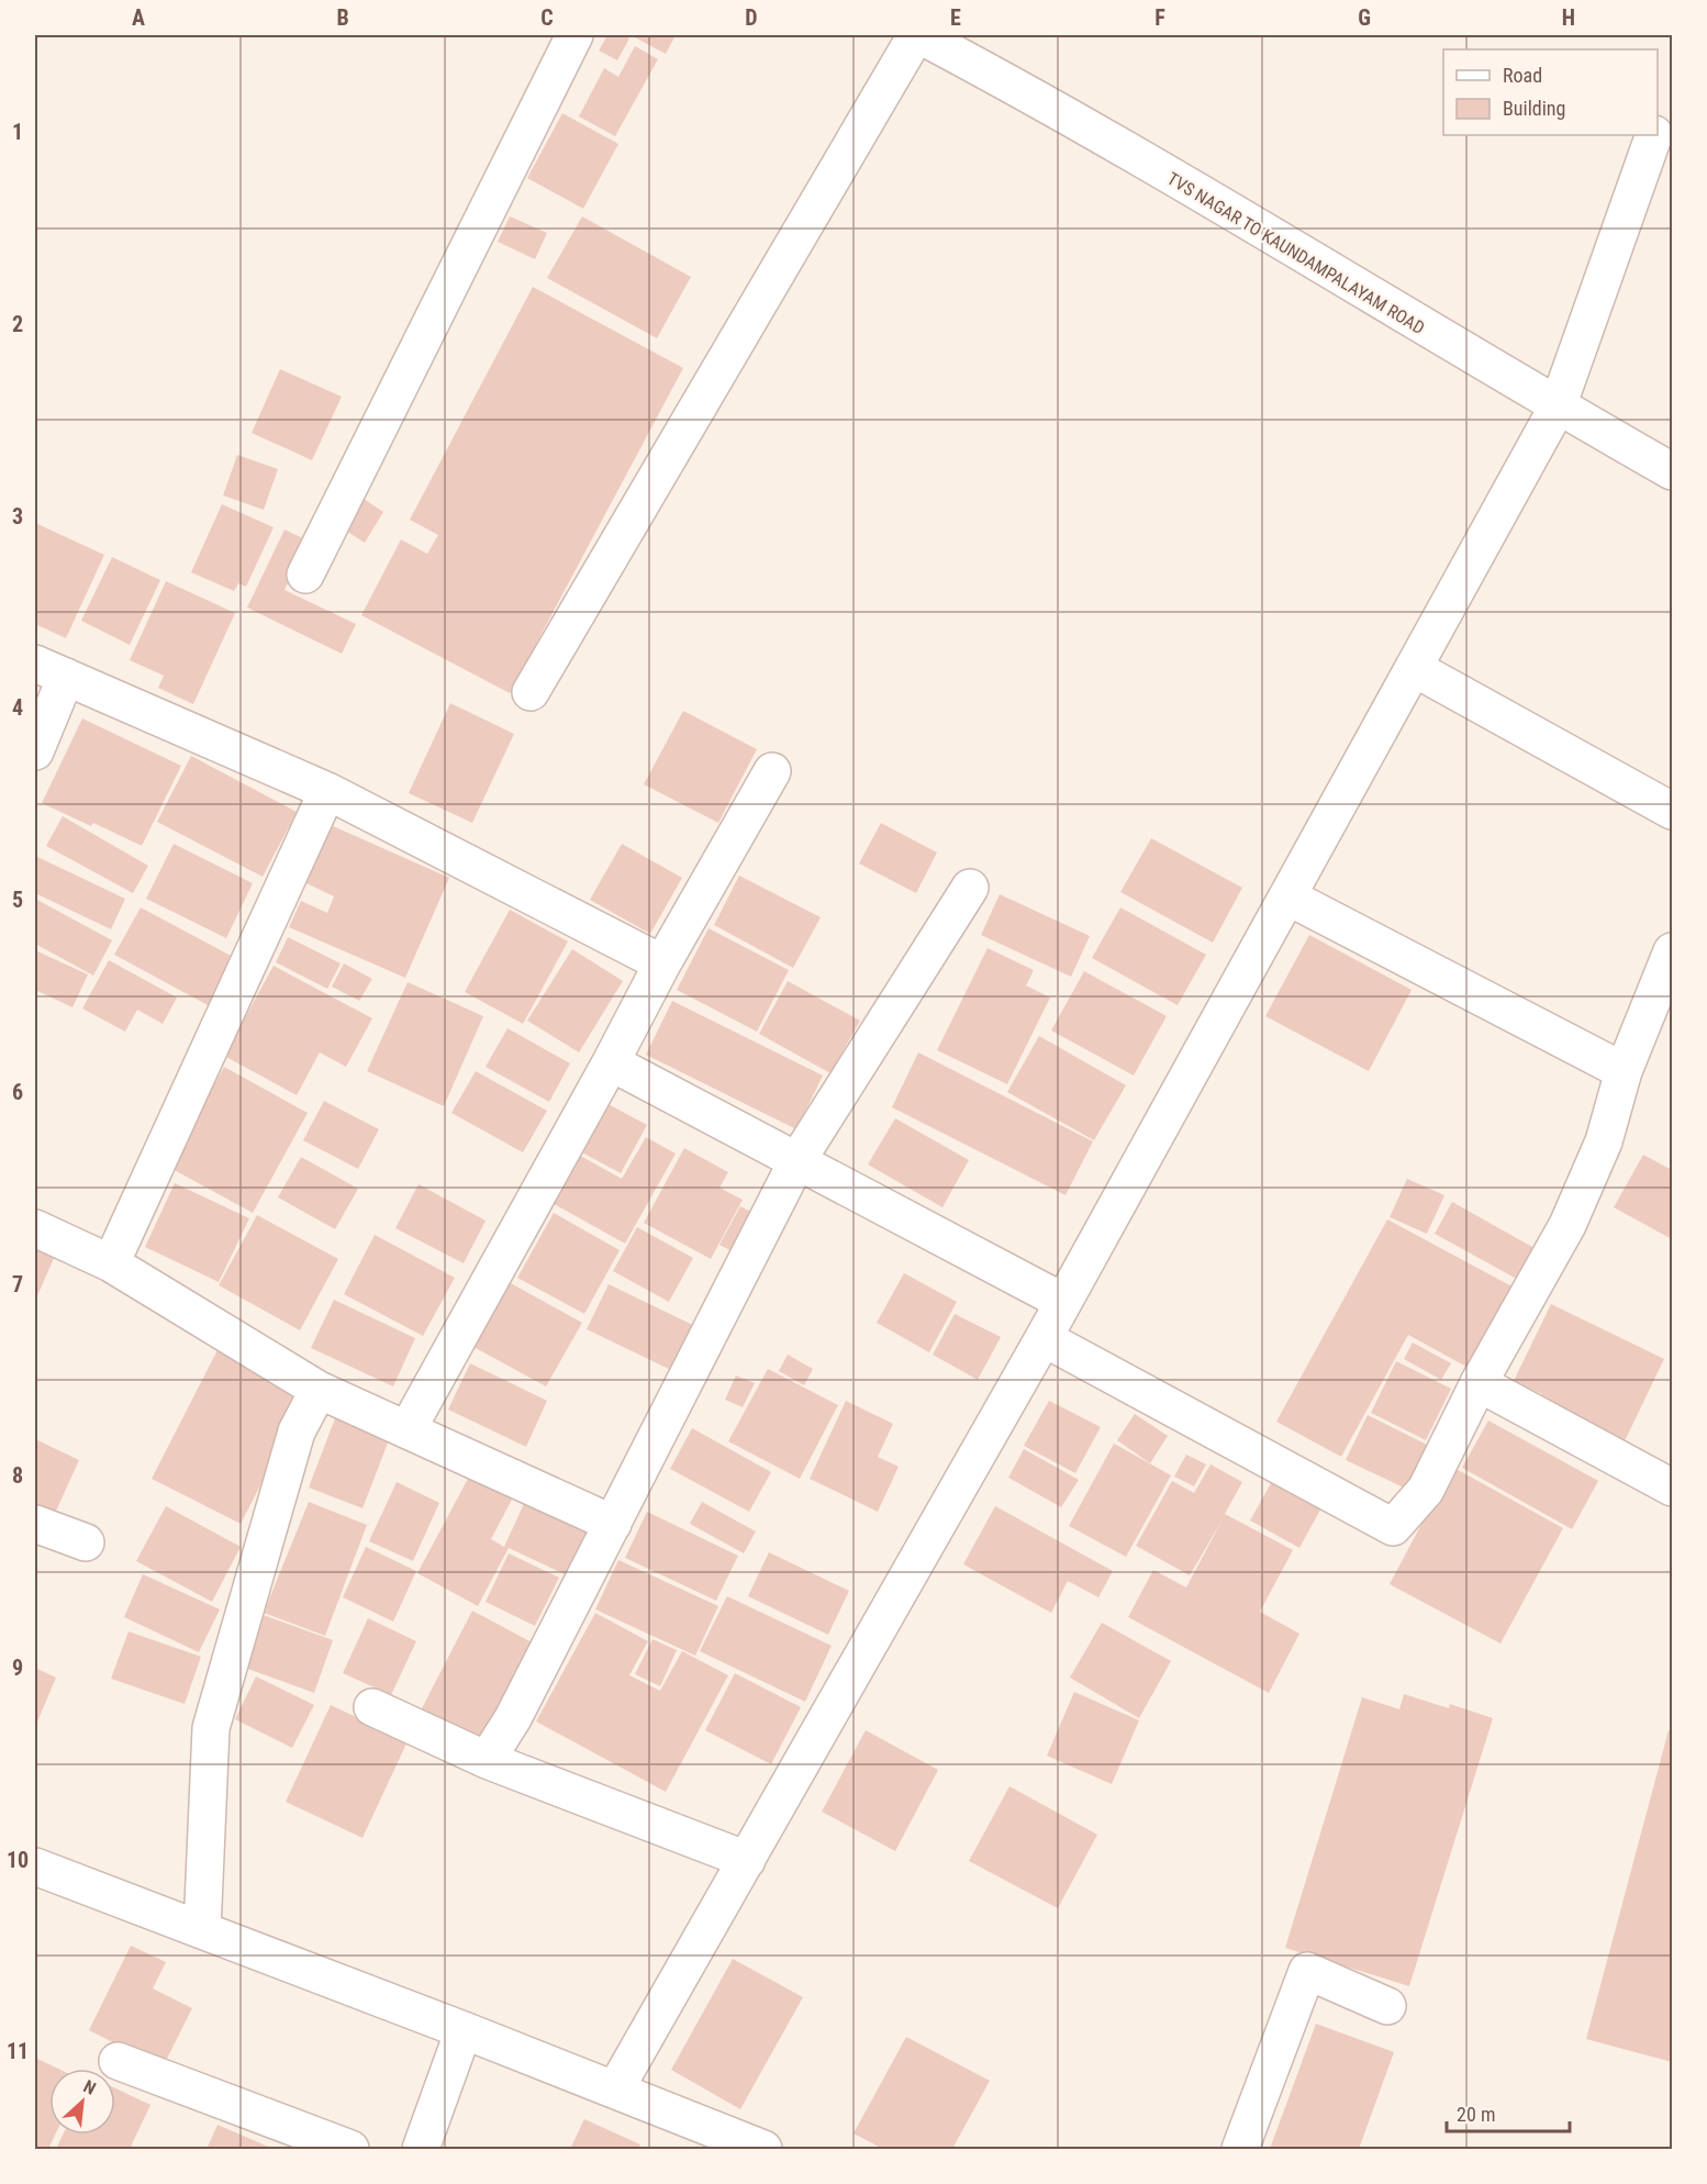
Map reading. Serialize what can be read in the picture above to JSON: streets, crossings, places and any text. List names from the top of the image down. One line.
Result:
{"streets":{"street":["TVS NAGAR TO KAUNDAMPALAYAM ROAD"]},"legend":["Road","Building"],"scale_bar":"20 m","north":"top right","grid":{"columns":["A","B","C","D","E","F","G","H"],"rows":["1","2","3","4","5","6","7","8","9","10","11"]}}
